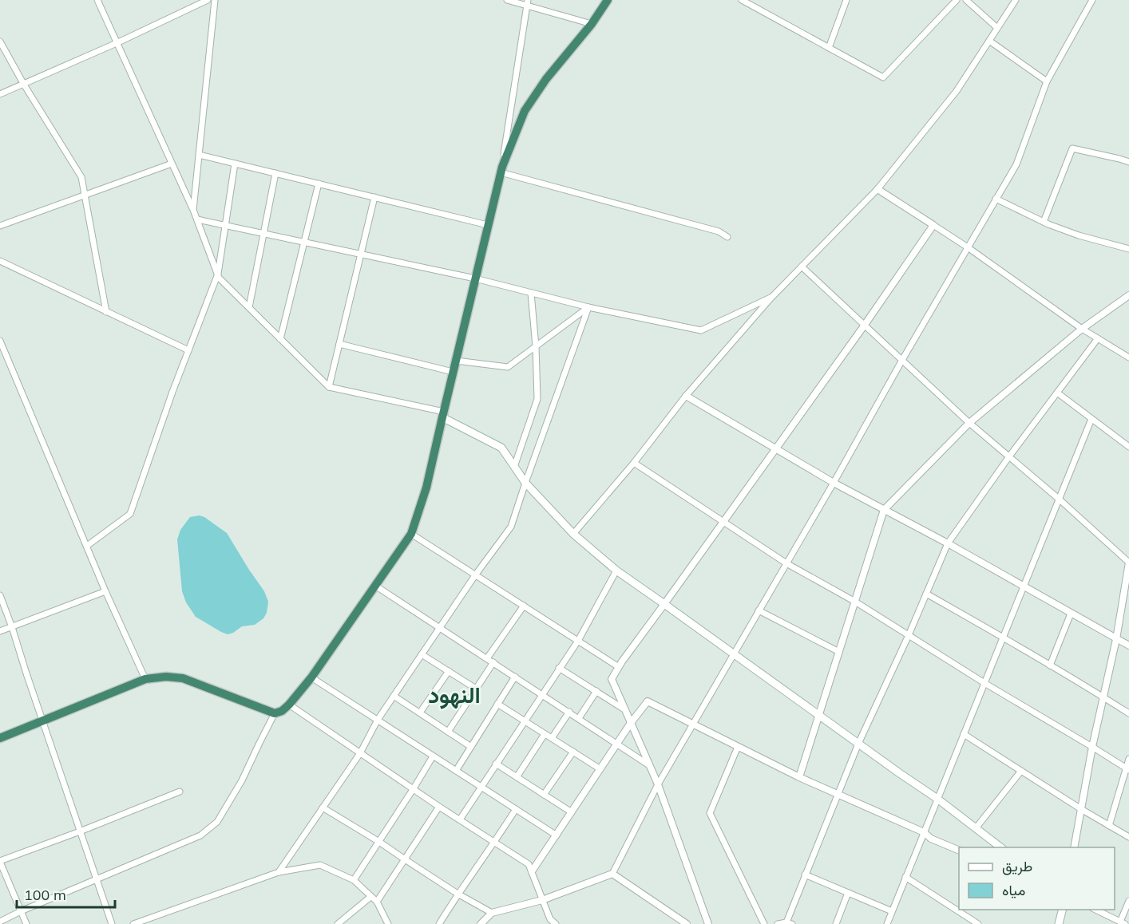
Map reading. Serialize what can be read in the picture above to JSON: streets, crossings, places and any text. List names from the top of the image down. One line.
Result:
{"districts":["النهود"],"legend":["طريق","مياه"],"scale_bar":"100 m"}
